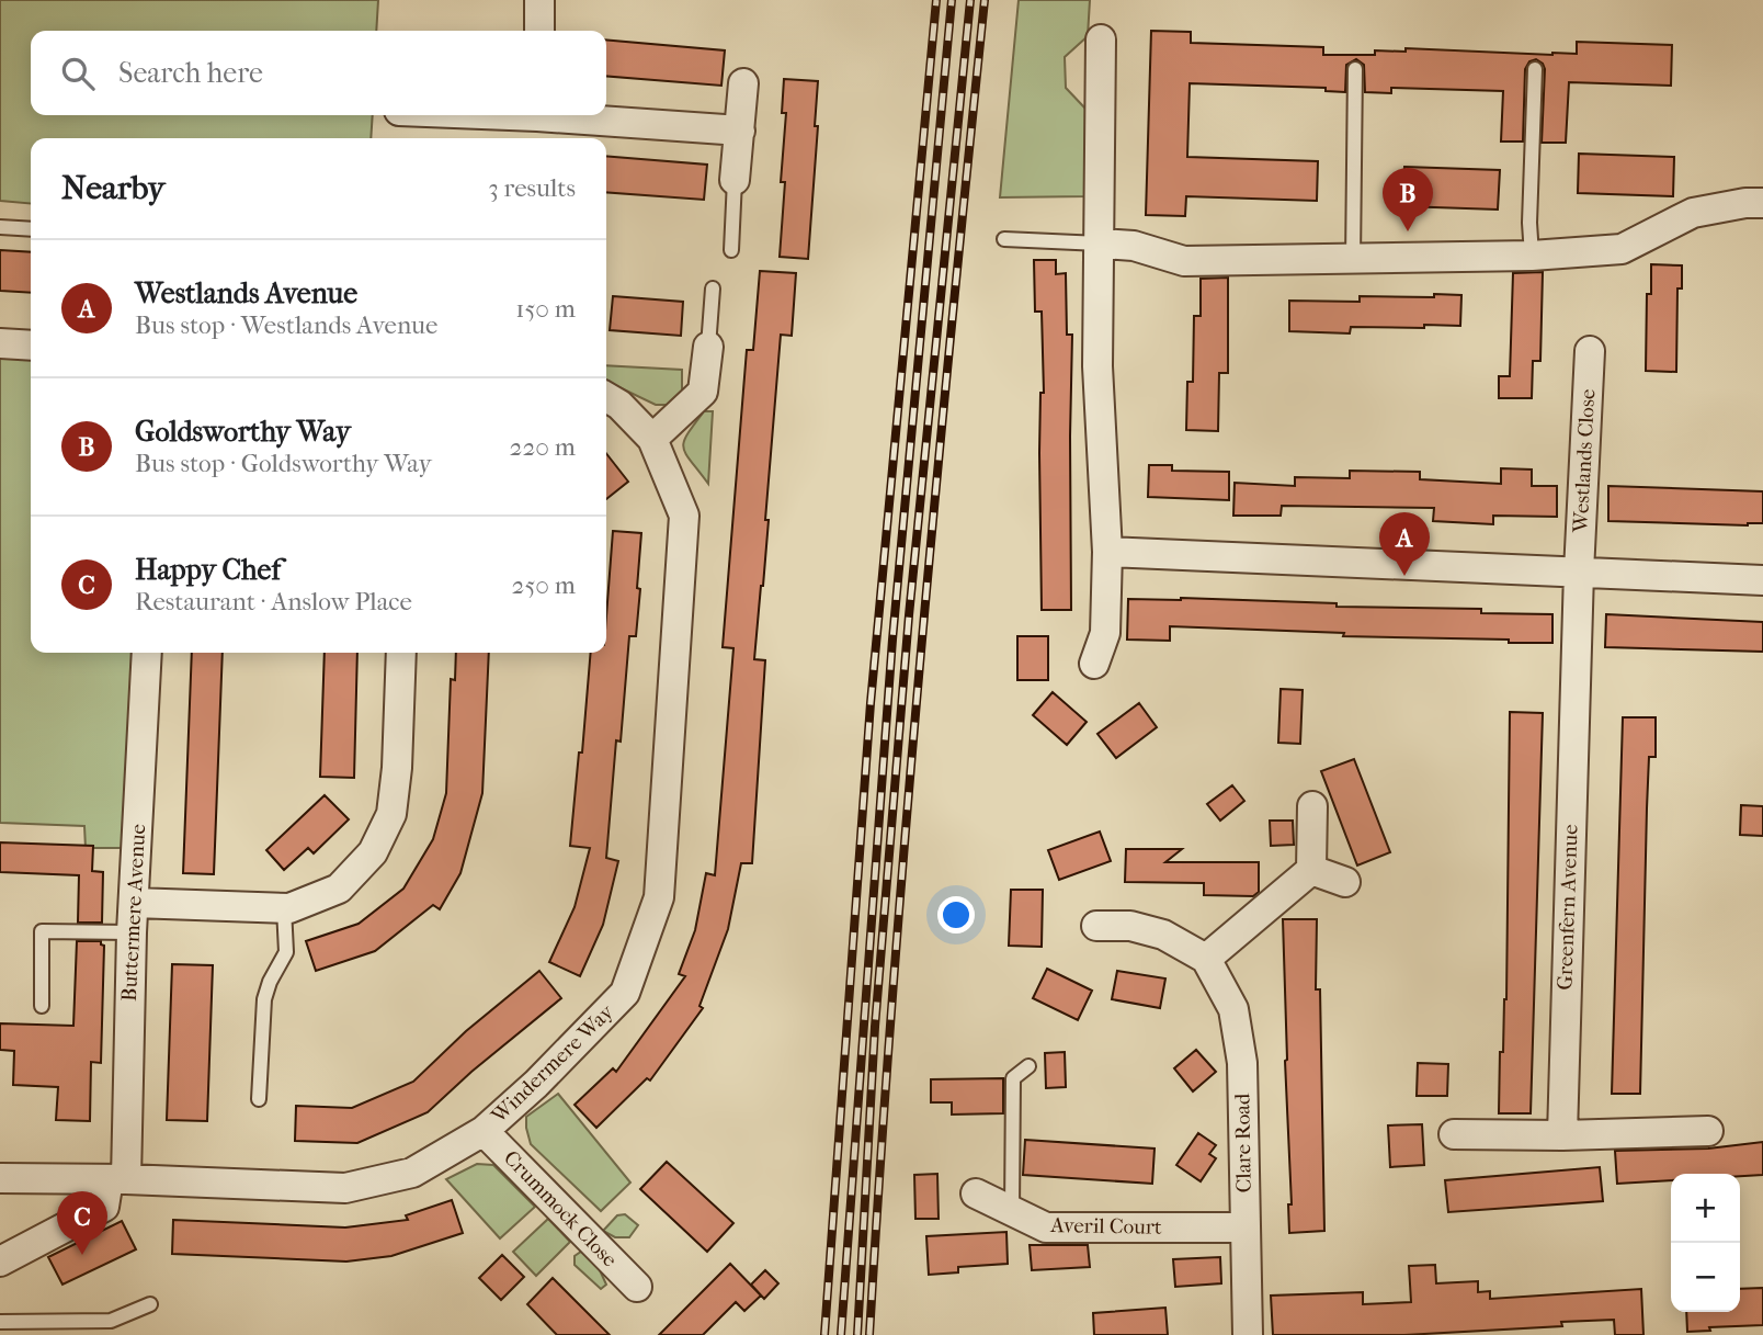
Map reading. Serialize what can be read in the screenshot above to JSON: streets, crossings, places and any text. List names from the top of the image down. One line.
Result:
{"streets":{"street":["Westlands Close","Greenfern Avenue","Buttermere Avenue","Windermere Way","Clare Road","Crummock Close","Averil Court"]},"crossings":[["Westlands Close","Greenfern Avenue"],["Buttermere Avenue","Windermere Way"],["Windermere Way","Crummock Close"],["Clare Road","Averil Court"]],"page":{"search":"Search here","heading":["Nearby","3 results"],"pins":["B","A","C"],"list":[{"mark":"A","name":"Westlands Avenue","note":"Bus stop · Westlands Avenue","value":"150 m"},{"mark":"B","name":"Goldsworthy Way","note":"Bus stop · Goldsworthy Way","value":"220 m"},{"mark":"C","name":"Happy Chef","note":"Restaurant · Anslow Place","value":"250 m"}],"map_buttons":["+","−"]}}
